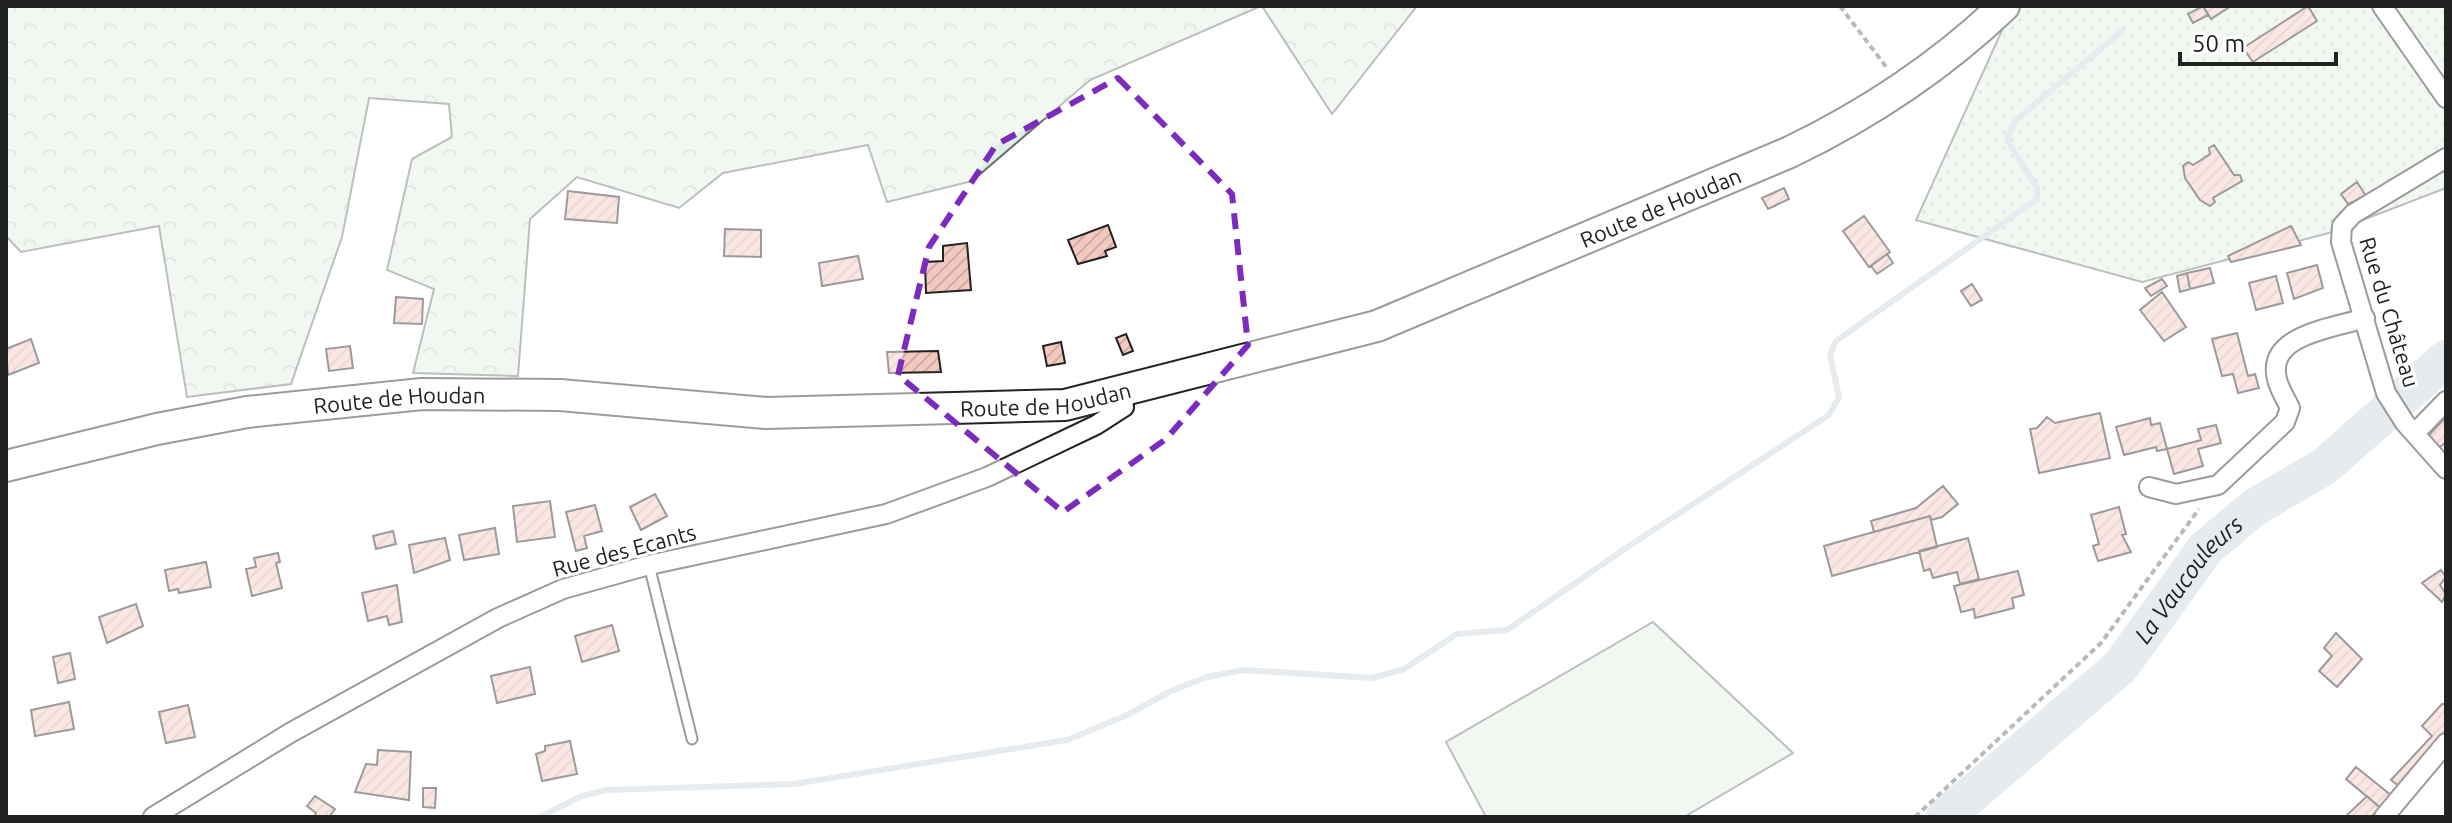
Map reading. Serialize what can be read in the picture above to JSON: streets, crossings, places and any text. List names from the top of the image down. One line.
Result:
{"streets":{"main road":["Route de Houdan"],"street":["Rue du Château","Rue des Ecants"]},"crossings":[["Route de Houdan","Rue des Ecants"]],"water":["La Vaucouleurs"],"scale_bar":"50 m"}
